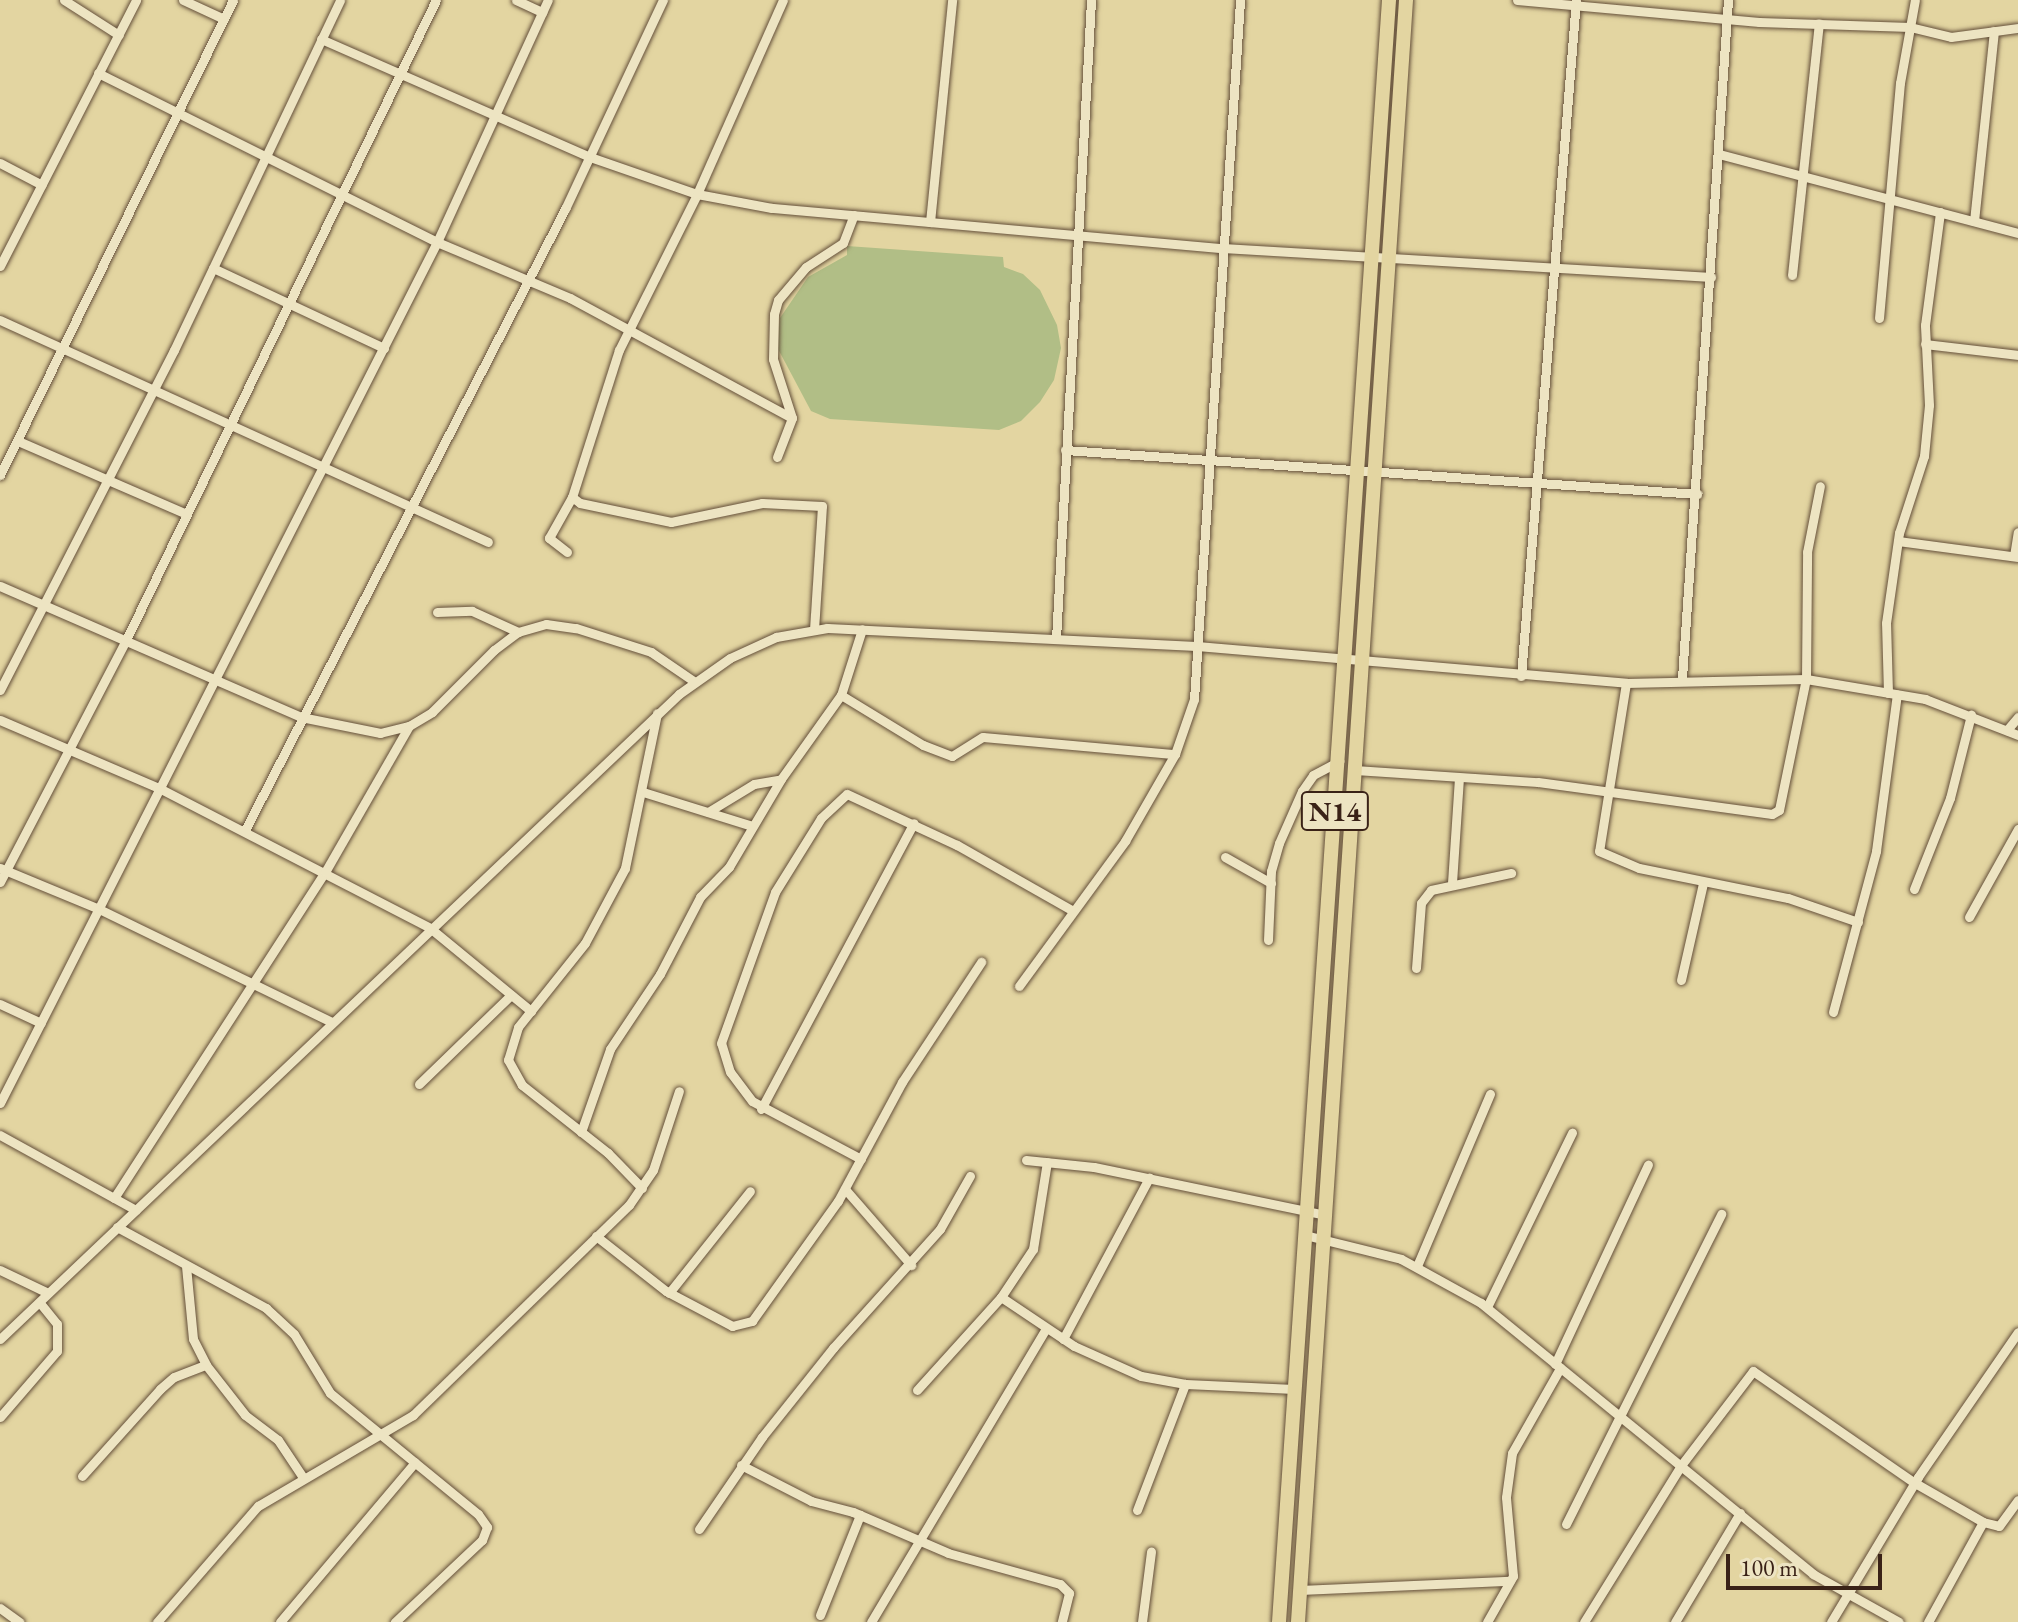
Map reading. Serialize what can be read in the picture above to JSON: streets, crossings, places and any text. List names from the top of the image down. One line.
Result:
{"streets":{"main road":["N14"]},"scale_bar":"100 m"}
